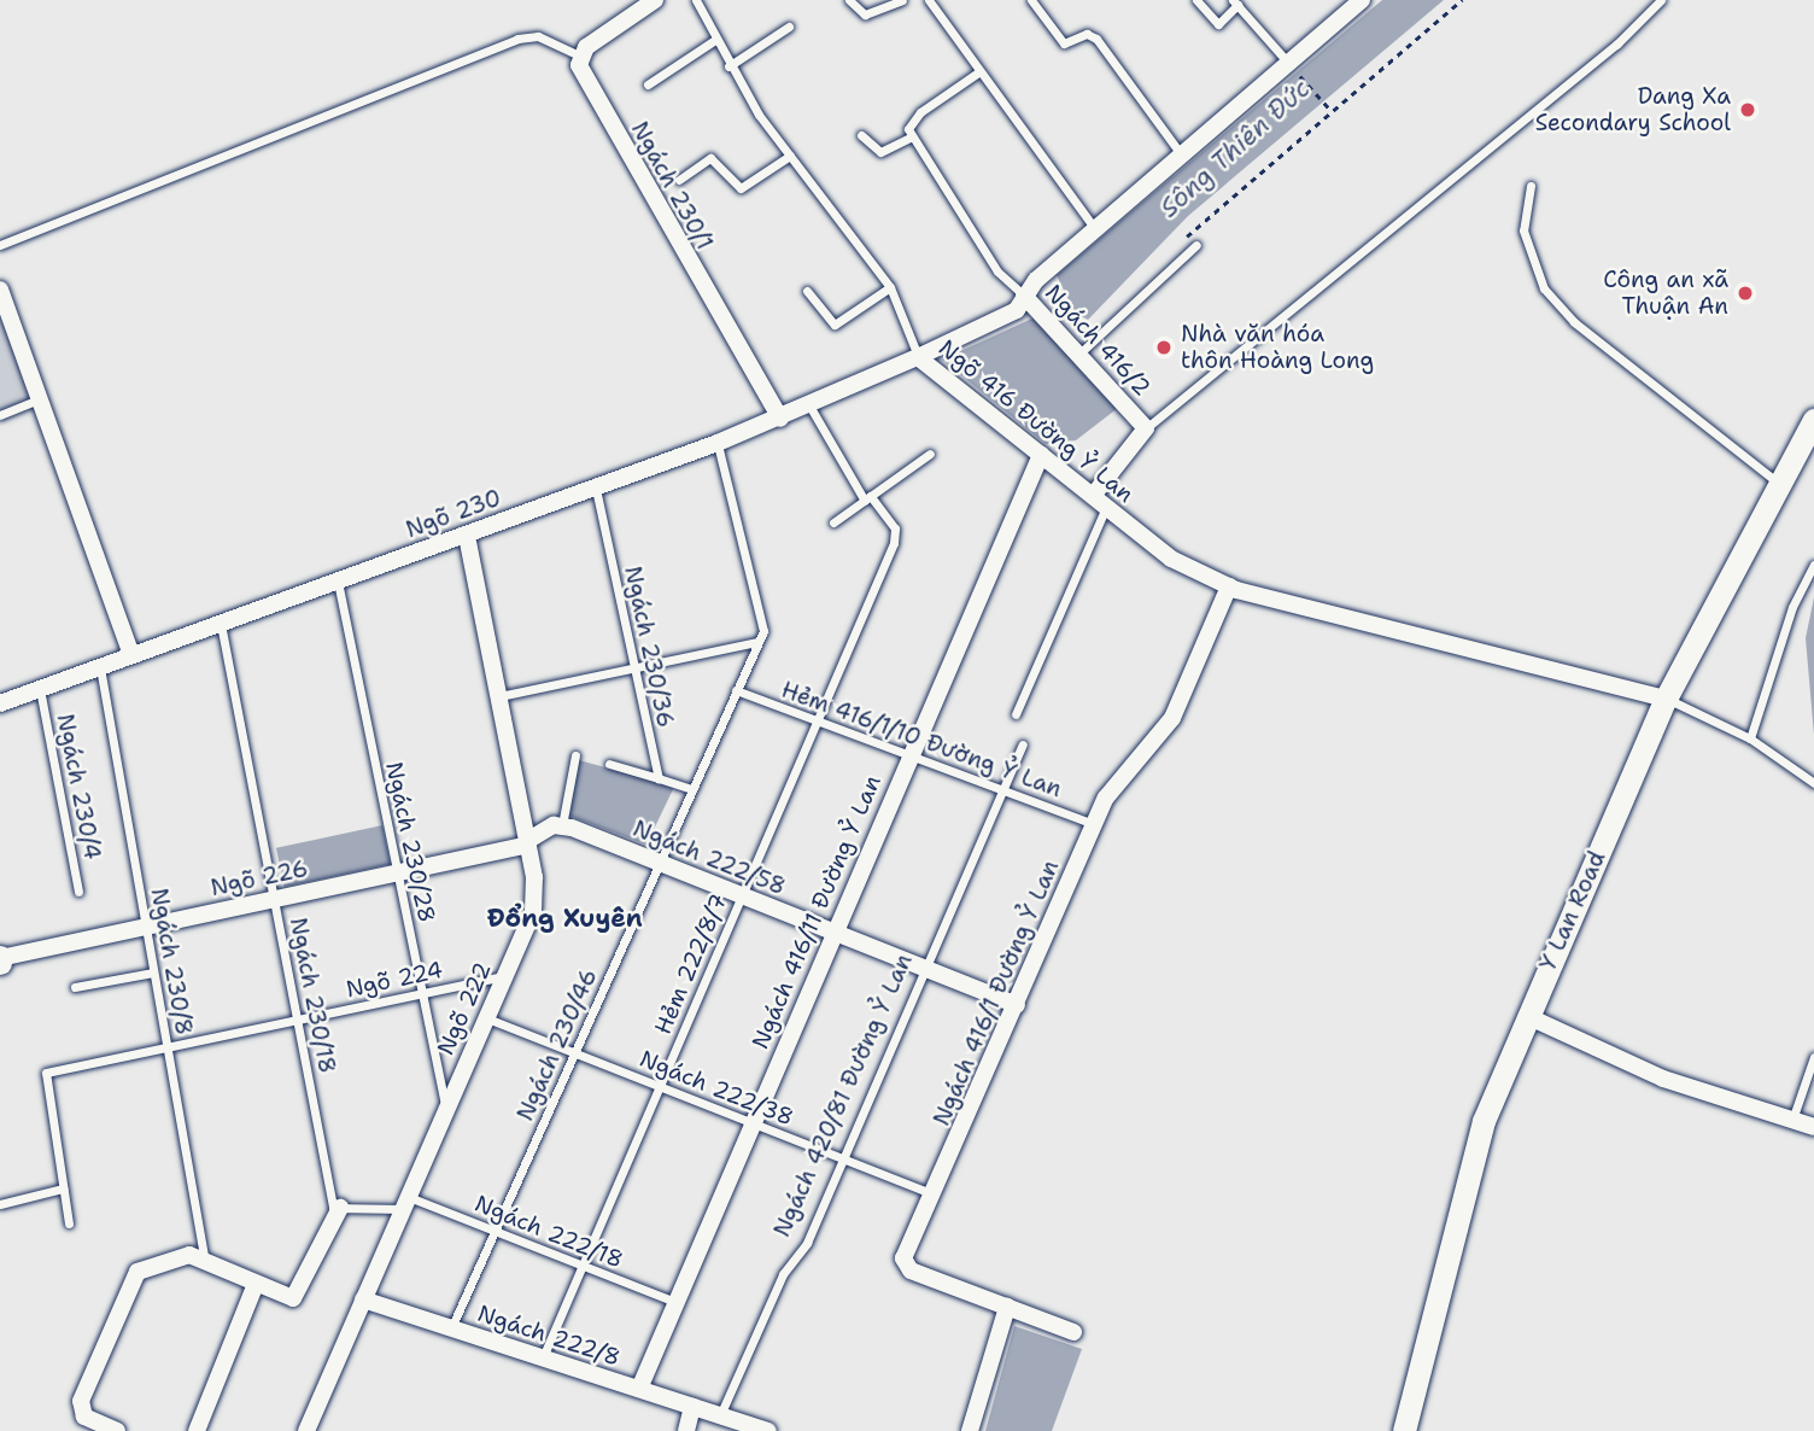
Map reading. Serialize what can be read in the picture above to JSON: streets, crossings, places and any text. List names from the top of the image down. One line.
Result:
{"streets":{"main road":["Y Lan Road"],"street":["Ngách 230/1","Ngách 416/2","Ngõ 416 Đường Ỷ Lan","Ngõ 230","Ngách 222/58","Ngõ 226","Ngách 416/11 Đường Ỷ Lan","Ngách 416/1 Đường Ỷ Lan","Ngõ 222","Ngách 222/8"],"lane":["Ngách 230/36","Hẻm 416/1/10 Đường Ỷ Lan","Ngách 230/4","Ngách 230/28","Ngách 230/8","Hẻm 222/8/7","Ngõ 224","Ngách 230/18","Ngách 230/46","Ngách 222/38","Ngách 420/81 Đường Ỷ Lan","Ngách 222/18"]},"crossings":[["Ngách 230/1","Ngõ 230"],["Ngách 416/2","Ngõ 416 Đường Ỷ Lan"],["Ngõ 416 Đường Ỷ Lan","Ngõ 230"],["Ngõ 416 Đường Ỷ Lan","Y Lan Road"],["Ngõ 416 Đường Ỷ Lan","Ngách 416/11 Đường Ỷ Lan"],["Ngõ 416 Đường Ỷ Lan","Ngách 416/1 Đường Ỷ Lan"],["Ngõ 230","Ngách 230/36"],["Ngõ 230","Ngách 230/4"],["Ngõ 230","Ngách 230/28"],["Ngõ 230","Ngách 230/8"],["Ngõ 230","Ngách 230/18"],["Ngõ 230","Ngõ 222"],["Ngõ 230","Ngách 230/46"],["Hẻm 416/1/10 Đường Ỷ Lan","Ngách 416/11 Đường Ỷ Lan"],["Hẻm 416/1/10 Đường Ỷ Lan","Hẻm 222/8/7"],["Hẻm 416/1/10 Đường Ỷ Lan","Ngách 416/1 Đường Ỷ Lan"],["Hẻm 416/1/10 Đường Ỷ Lan","Ngách 230/46"],["Hẻm 416/1/10 Đường Ỷ Lan","Ngách 420/81 Đường Ỷ Lan"],["Ngách 230/28","Ngõ 226"],["Ngách 230/28","Ngõ 224"],["Ngách 230/28","Ngõ 222"],["Ngách 222/58","Ngách 416/11 Đường Ỷ Lan"],["Ngách 222/58","Hẻm 222/8/7"],["Ngách 222/58","Ngách 416/1 Đường Ỷ Lan"],["Ngách 222/58","Ngách 230/46"],["Ngách 222/58","Ngách 420/81 Đường Ỷ Lan"],["Ngõ 226","Ngách 230/8"],["Ngõ 226","Ngách 230/18"],["Ngõ 226","Ngõ 222"],["Ngách 416/11 Đường Ỷ Lan","Ngách 222/38"],["Ngách 416/11 Đường Ỷ Lan","Ngách 222/18"],["Ngách 416/11 Đường Ỷ Lan","Ngách 222/8"],["Ngách 230/8","Ngõ 224"],["Hẻm 222/8/7","Ngách 222/38"],["Hẻm 222/8/7","Ngách 222/18"],["Hẻm 222/8/7","Ngách 222/8"],["Ngõ 224","Ngách 230/18"],["Ngõ 224","Ngõ 222"],["Ngách 416/1 Đường Ỷ Lan","Ngách 222/38"],["Ngõ 222","Ngách 222/38"],["Ngõ 222","Ngách 222/18"],["Ngõ 222","Ngách 222/8"],["Ngách 230/46","Ngách 222/38"],["Ngách 230/46","Ngách 222/18"],["Ngách 230/46","Ngách 222/8"],["Ngách 222/38","Ngách 420/81 Đường Ỷ Lan"],["Ngách 420/81 Đường Ỷ Lan","Ngách 222/8"]],"districts":["Đổng Xuyên"],"water":["Sông Thiên Đức"],"places":["Dang Xa Secondary School","Công an xã Thuận An","Nhà văn hóa thôn Hoàng Long"]}
